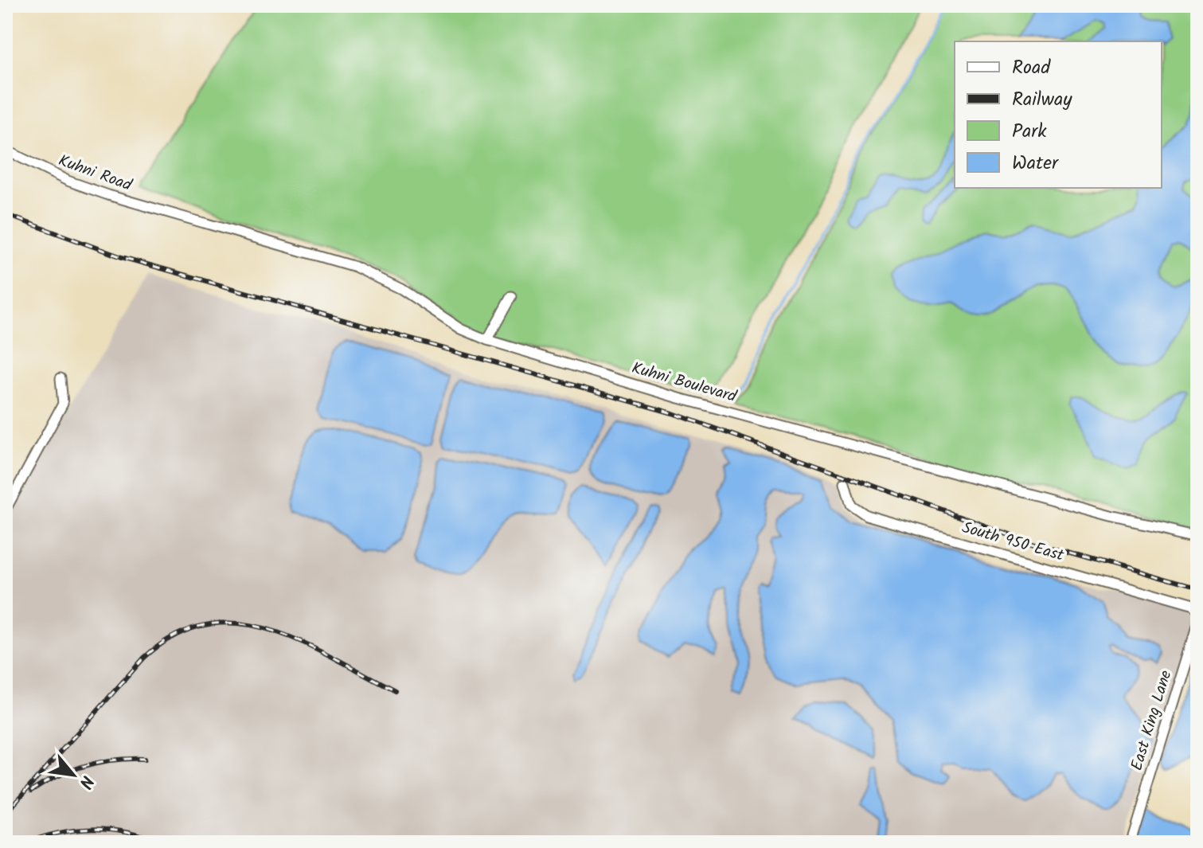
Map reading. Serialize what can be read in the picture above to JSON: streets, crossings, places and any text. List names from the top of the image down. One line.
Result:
{"streets":{"street":["Kuhni Road","Kuhni Boulevard","South 950 East","East King Lane"]},"crossings":[["Kuhni Road","Kuhni Boulevard"],["South 950 East","East King Lane"]],"legend":["Road","Railway","Park","Water"],"north":"bottom right"}
